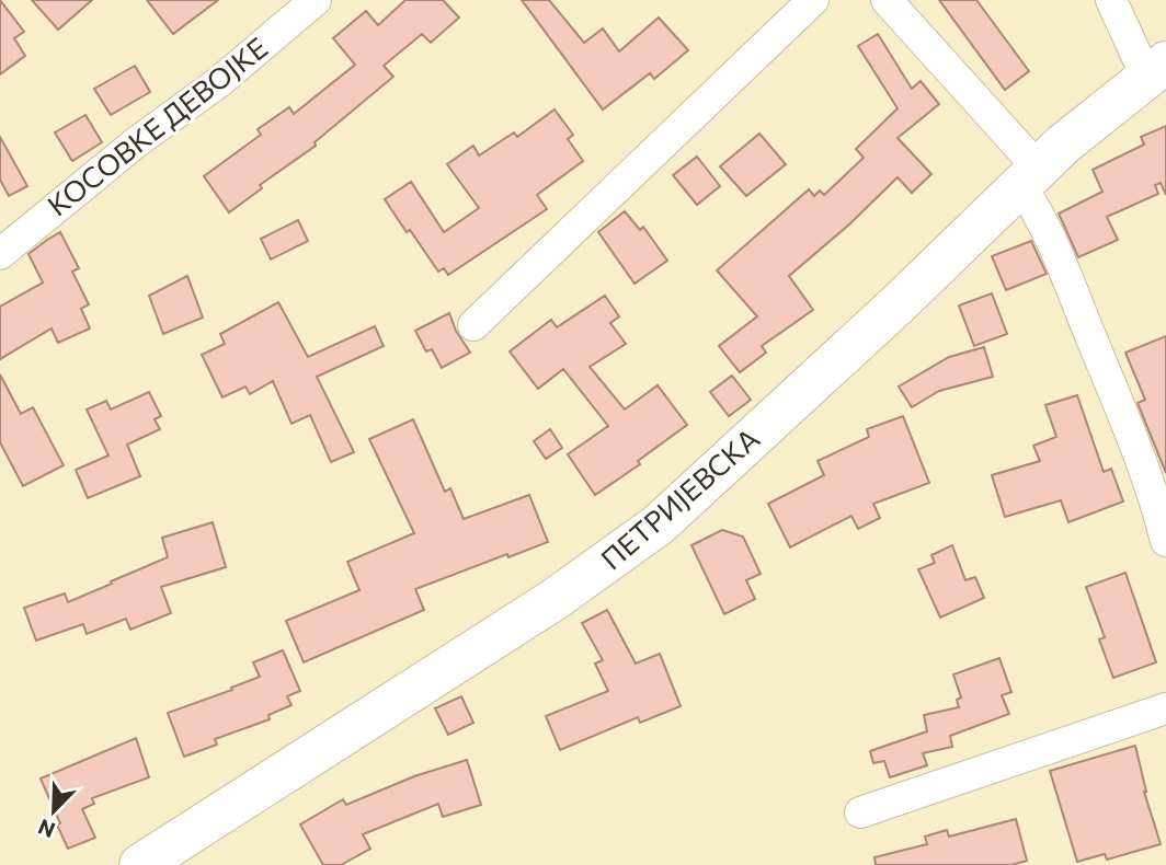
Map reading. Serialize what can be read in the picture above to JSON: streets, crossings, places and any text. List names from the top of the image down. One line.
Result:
{"streets":{"main road":["ПЕТРИЈЕВСКА"],"street":["КОСОВКЕ ДЕВОЈКЕ"]},"north":"bottom left"}
